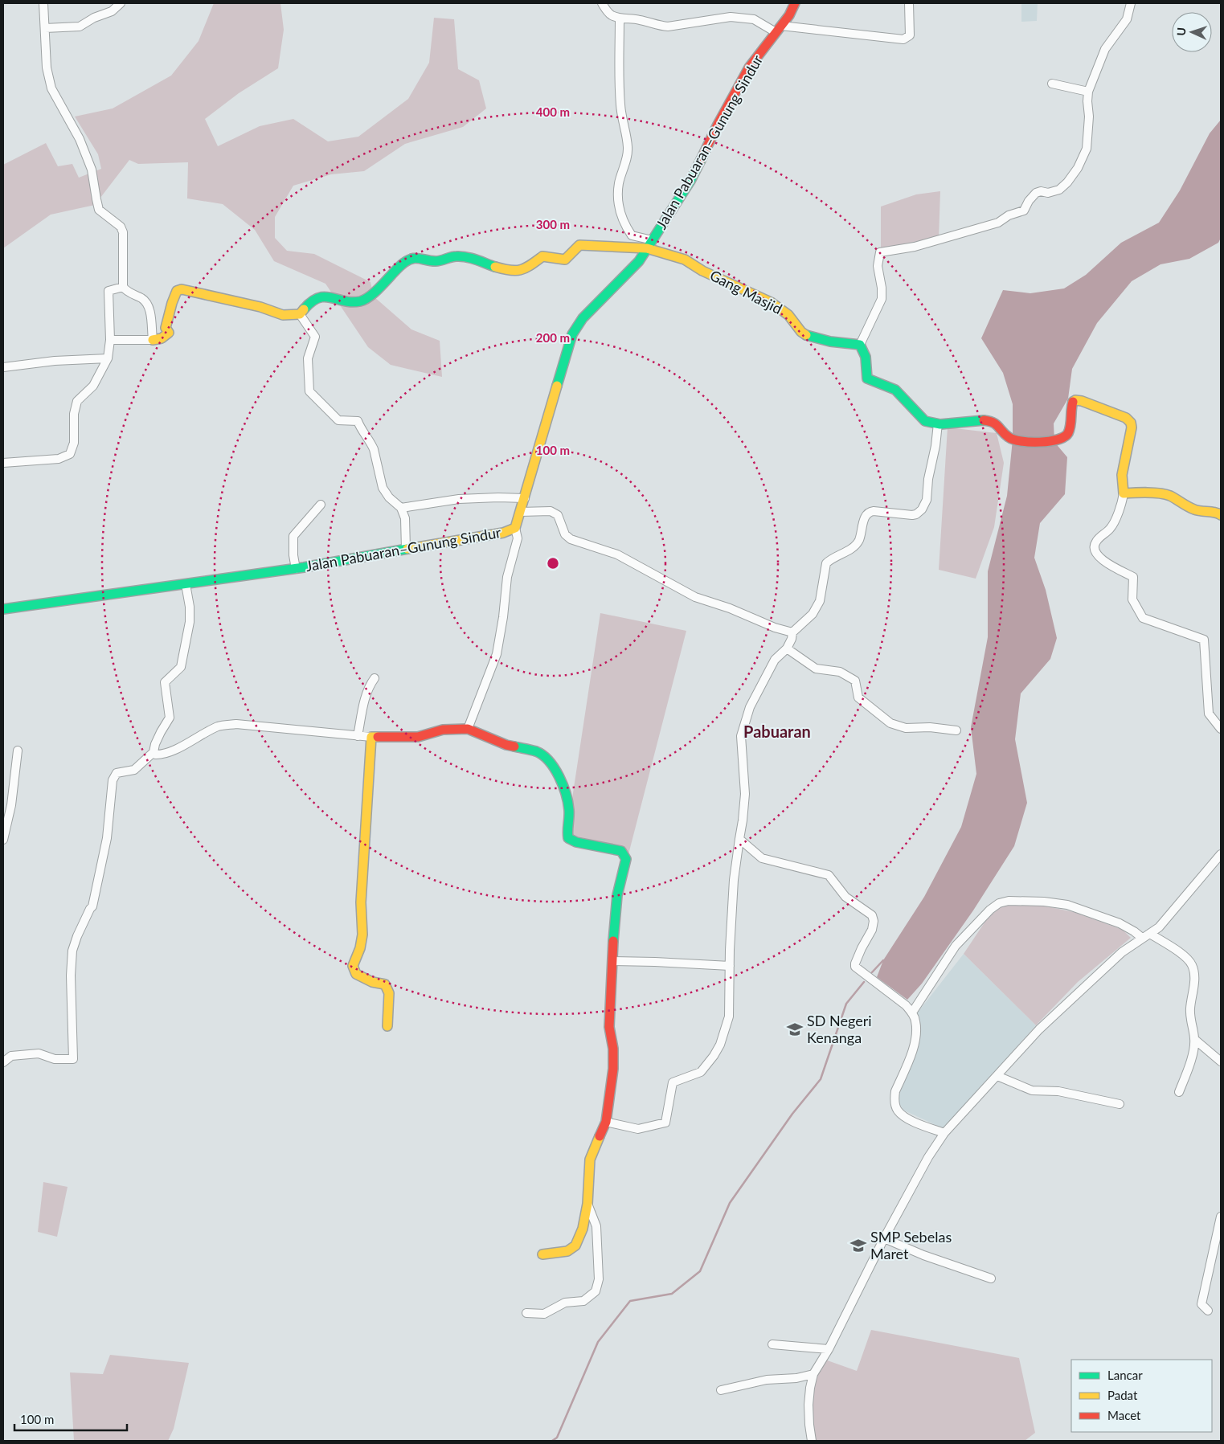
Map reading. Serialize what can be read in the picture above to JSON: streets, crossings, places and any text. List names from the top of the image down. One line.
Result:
{"streets":{"street":["Jalan Pabuaran–Gunung Sindur","Gang Masjid"]},"crossings":[["Jalan Pabuaran–Gunung Sindur","Gang Masjid"]],"districts":["Pabuaran"],"places":{"school or university":["SD Negeri Kenanga","SMP Sebelas Maret"]},"legend":["Lancar","Padat","Macet"],"scale_bar":"100 m","north":"left","rings":["400 m","300 m","200 m","100 m"]}
